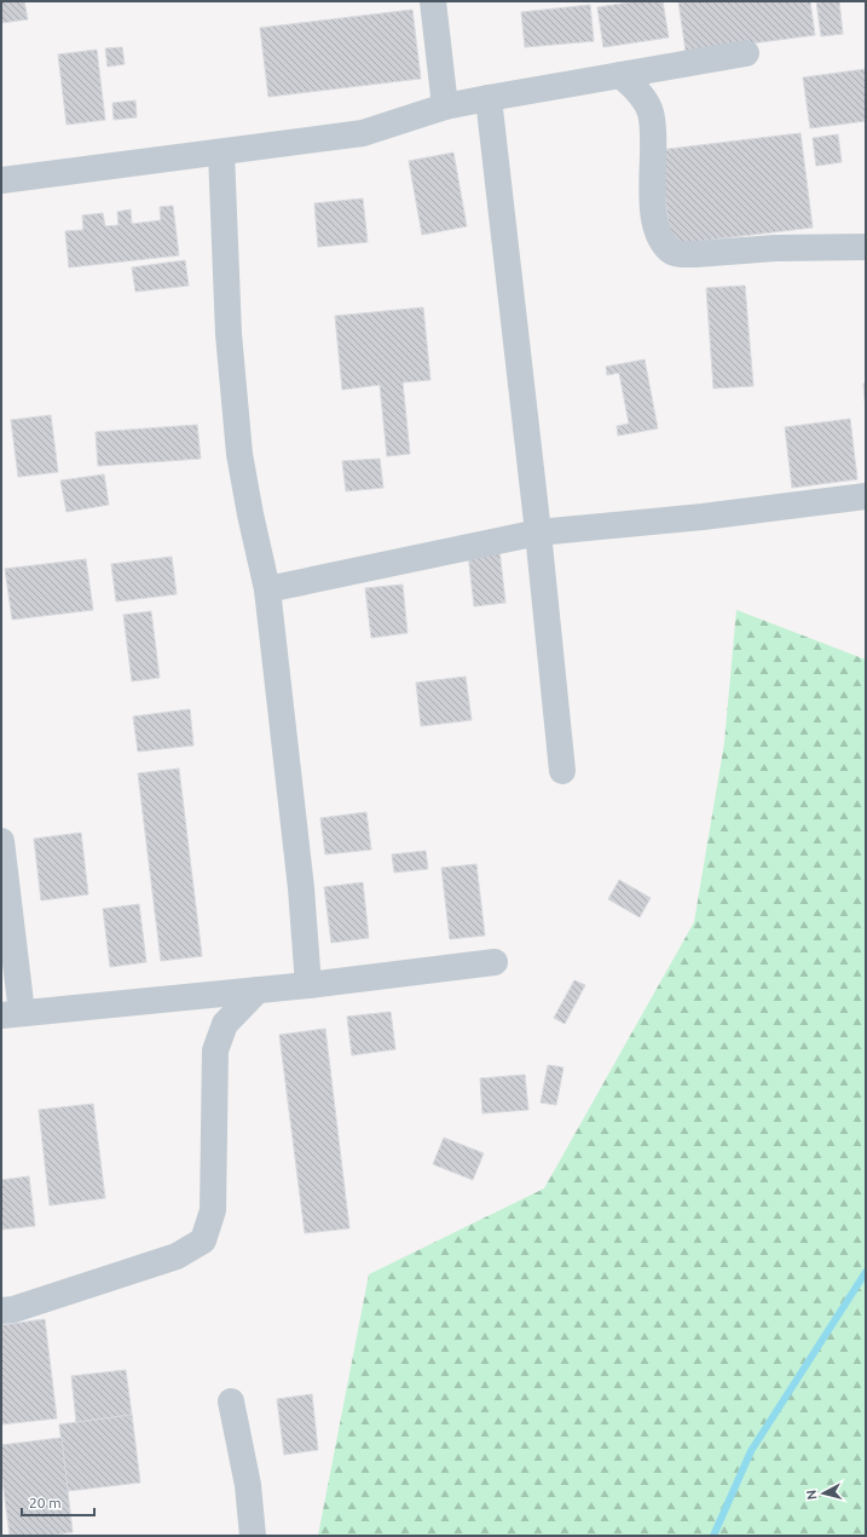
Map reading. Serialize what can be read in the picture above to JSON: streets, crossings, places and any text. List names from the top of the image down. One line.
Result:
{"scale_bar":"20 m","north":"left"}
